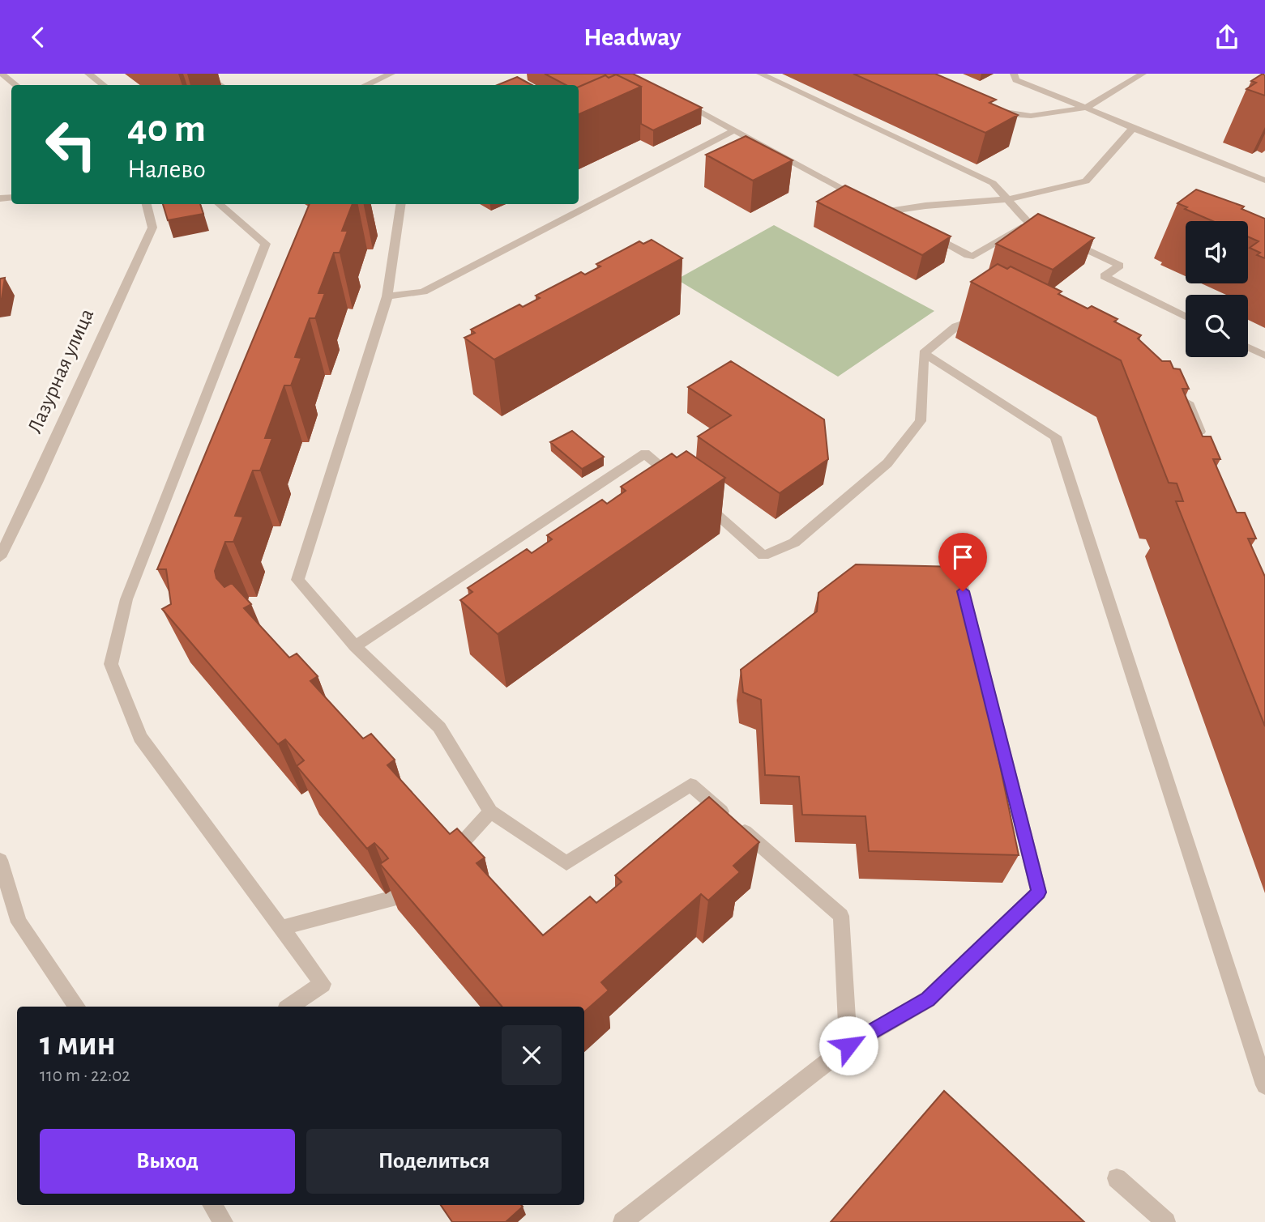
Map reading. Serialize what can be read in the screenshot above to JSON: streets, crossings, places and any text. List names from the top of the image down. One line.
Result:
{"streets":{"street":["Лазурная улица"]},"page":{"header":"Headway","turn":["40 m","Налево"],"heading":["1 мин","110 m · 22:02"],"buttons":["Выход","Поделиться"]}}
